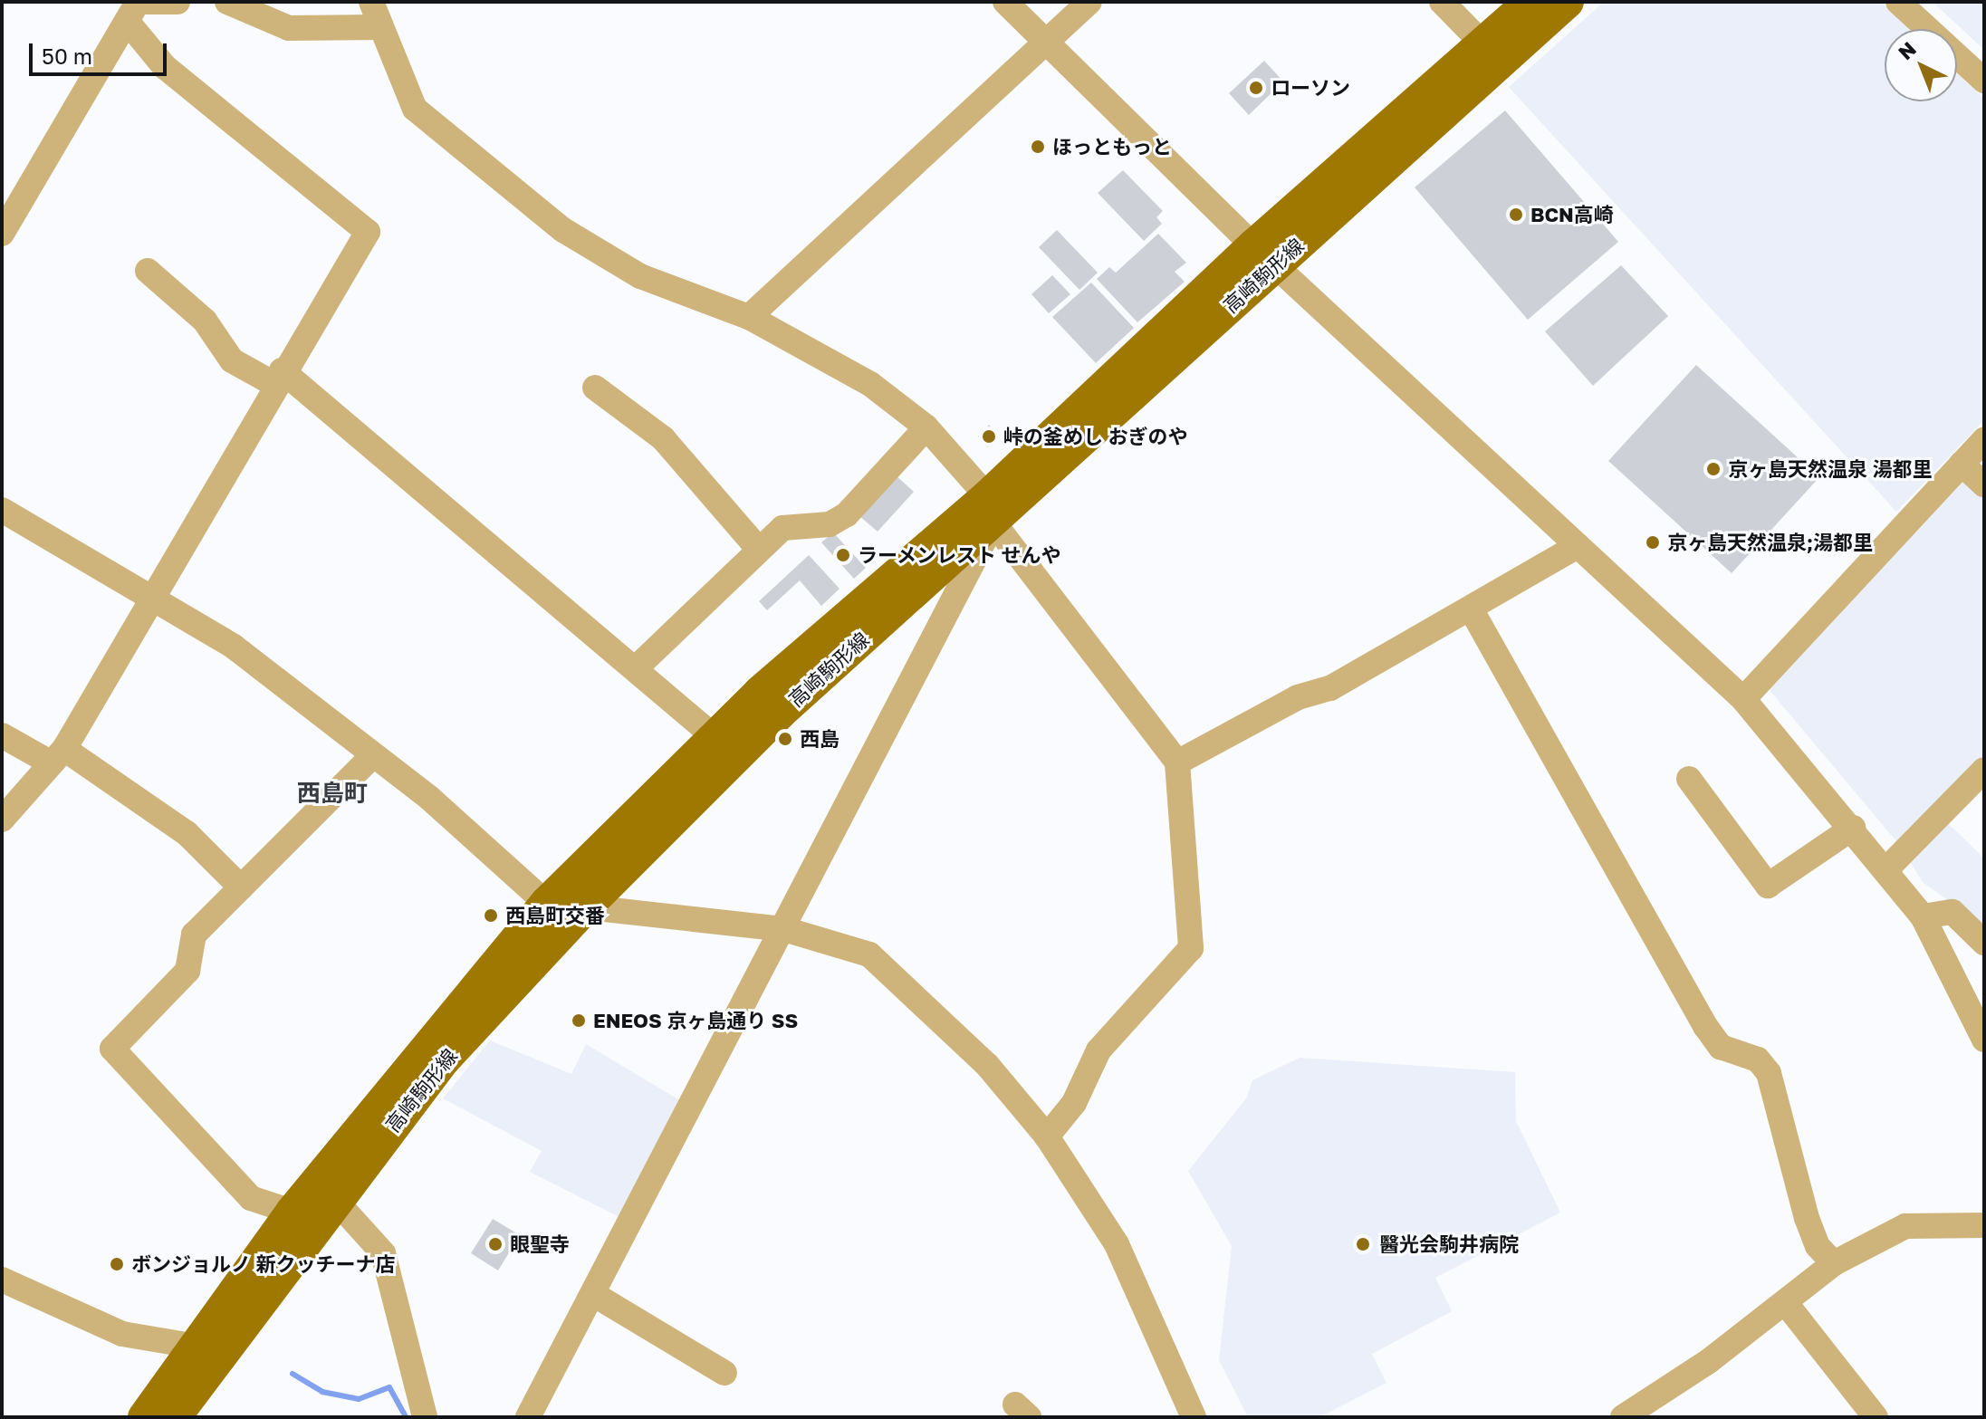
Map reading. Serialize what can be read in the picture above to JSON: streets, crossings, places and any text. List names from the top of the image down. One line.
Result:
{"streets":{"main road":["高崎駒形線"]},"districts":["西島町"],"places":["ローソン","ほっともっと","BCN高崎","峠の釜めし おぎのや","京ヶ島天然温泉 湯都里","京ヶ島天然温泉;湯都里","ラーメンレスト せんや","西島","西島町交番","ENEOS 京ヶ島通り SS","眼聖寺","醫光会駒井病院","ボンジョルノ 新クッチーナ店"],"scale_bar":"50 m","north":"top left"}
